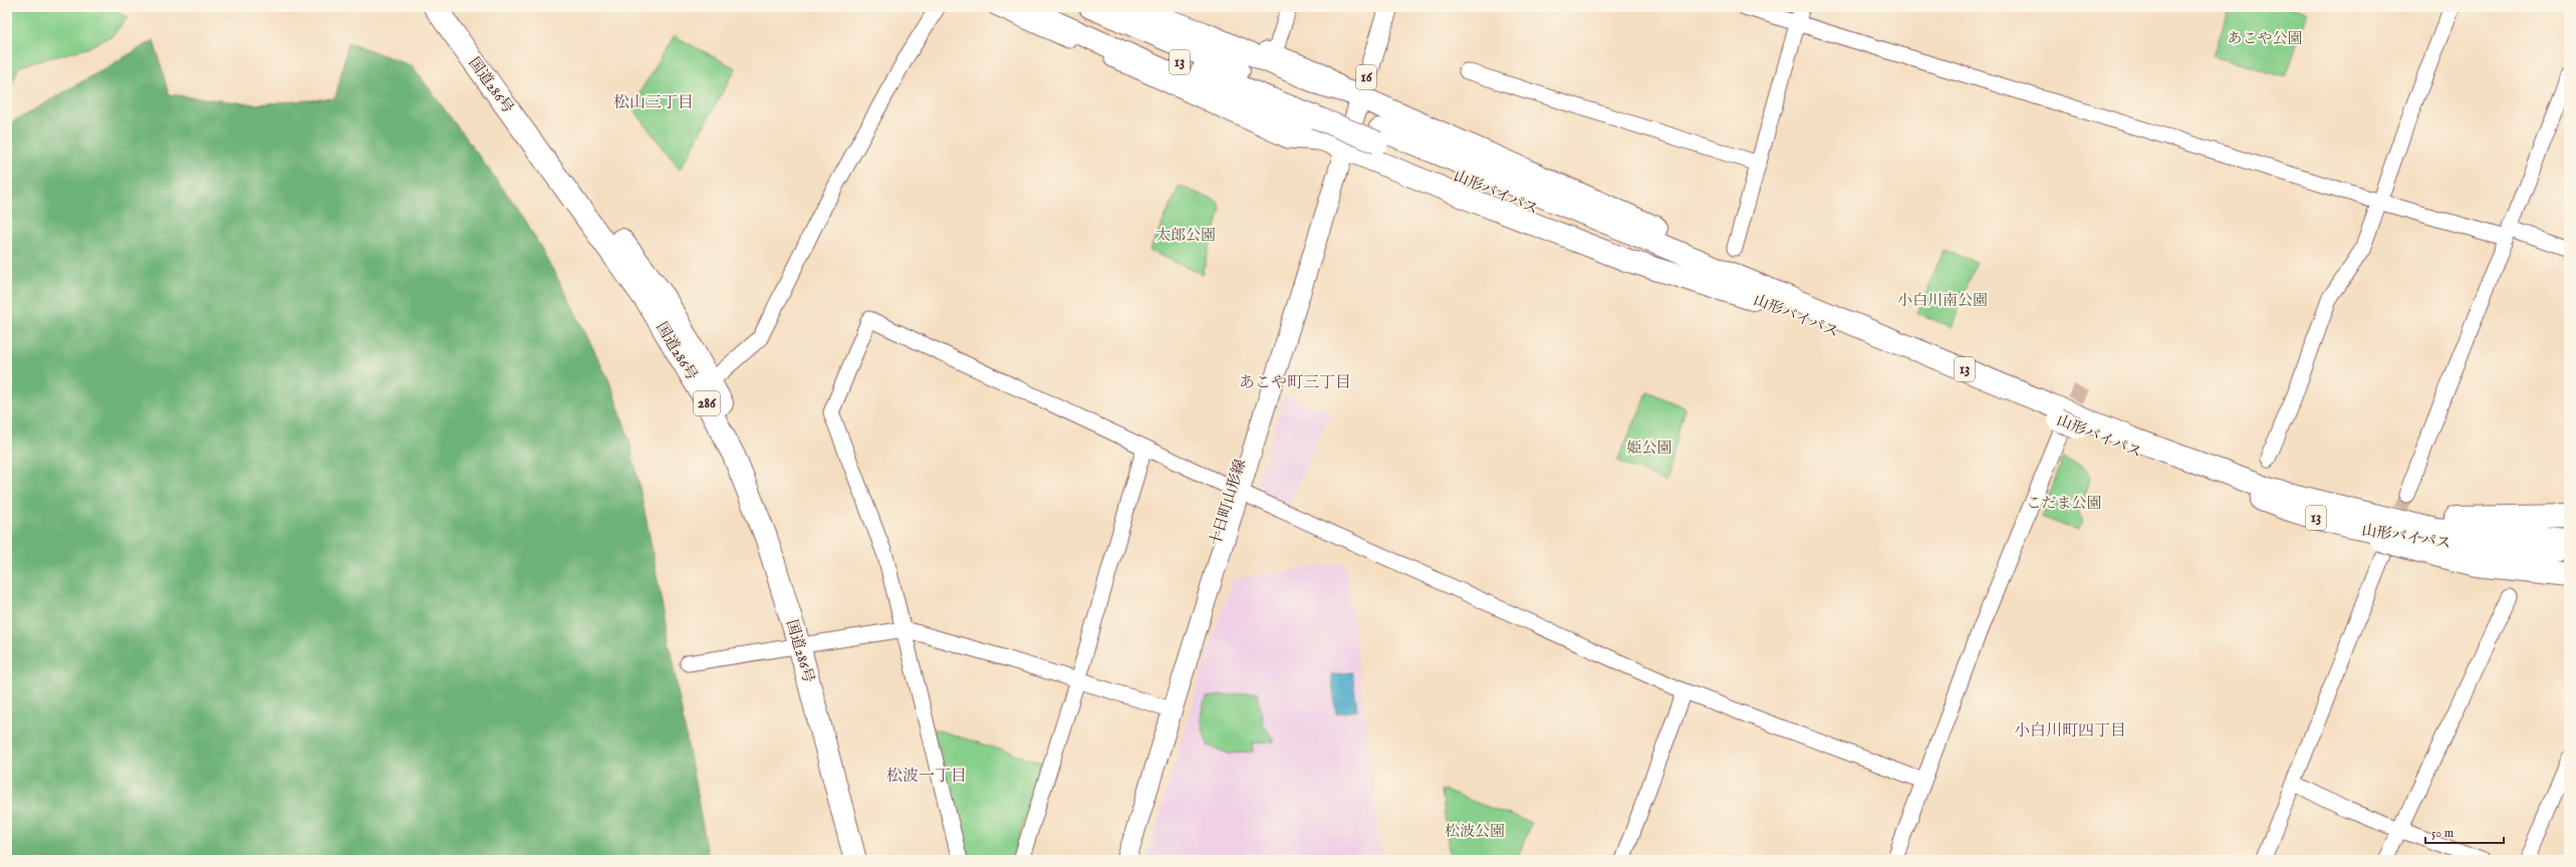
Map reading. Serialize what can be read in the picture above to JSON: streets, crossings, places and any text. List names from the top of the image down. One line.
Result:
{"streets":{"highway":["13","国道286号","山形バイパス","286"],"main road":["16","十日町山形線"]},"crossings":[["16","十日町山形線"]],"districts":["松山三丁目","あこや町三丁目","小白川町四丁目","松波一丁目"],"parks":["あこや公園","太郎公園","小白川南公園","姫公園","こだま公園","松波公園"],"scale_bar":"50 m"}
